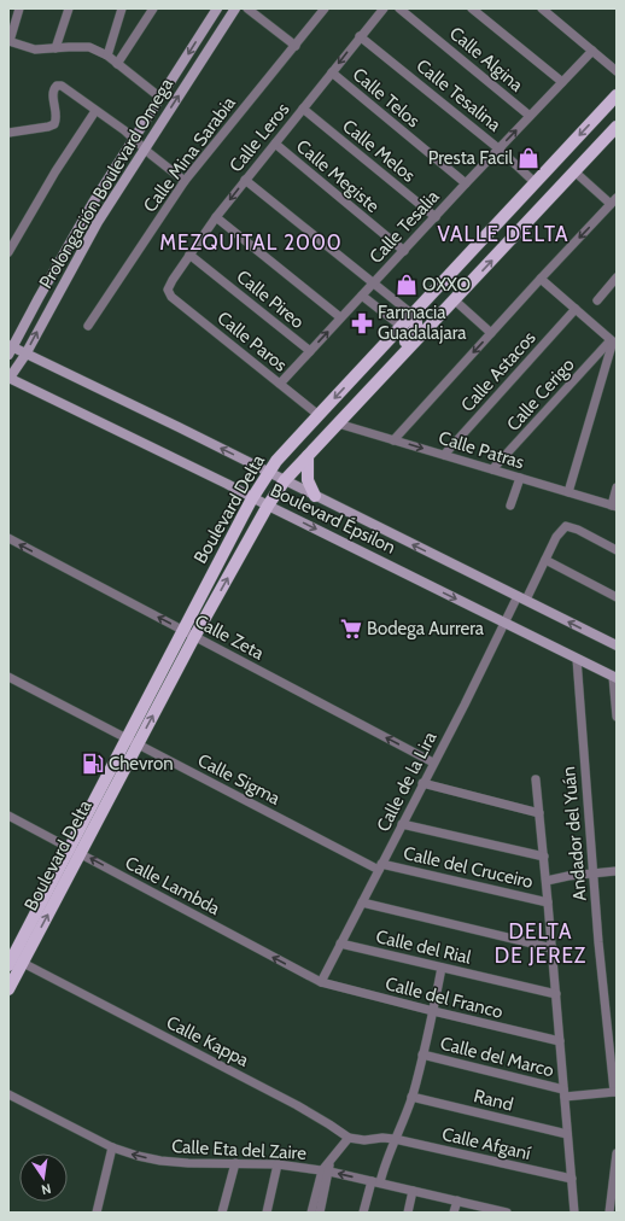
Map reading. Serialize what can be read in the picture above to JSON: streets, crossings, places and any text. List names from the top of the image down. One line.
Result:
{"streets":{"main road":["Boulevard Delta"],"street":["Calle Algina","Calle Tesalina","Calle Telos","Calle Leros","Calle Melos","Calle Mina Sarabia","Calle Megiste","Prolongación Boulevard Omega","Calle Tesalia","Calle Pireo","Calle Paros","Calle Astacos","Calle Cerigo","Calle Patras","Boulevard Épsilon","Calle Zeta","Calle Sigma","Calle de la Lira","Andador del Yuán","Calle del Cruceiro","Calle Lambda","Calle del Rial","Calle del Franco","Calle Kappa","Calle del Marco","Rand","Calle Afganí","Calle Eta del Zaire"]},"crossings":[["Calle Algina","Calle Tesalia"],["Calle Tesalina","Calle Leros"],["Calle Tesalina","Calle Tesalia"],["Calle Tesalina","Boulevard Delta"],["Calle Telos","Calle Leros"],["Calle Telos","Calle Tesalia"],["Calle Leros","Calle Melos"],["Calle Leros","Calle Megiste"],["Calle Leros","Calle Pireo"],["Calle Leros","Calle Paros"],["Calle Melos","Calle Tesalia"],["Calle Megiste","Calle Tesalia"],["Prolongación Boulevard Omega","Boulevard Épsilon"],["Calle Tesalia","Calle Pireo"],["Calle Tesalia","Calle Paros"],["Calle Paros","Boulevard Delta"],["Calle Astacos","Calle Patras"],["Calle Cerigo","Calle Patras"],["Calle Patras","Boulevard Delta"],["Boulevard Delta","Boulevard Épsilon"],["Boulevard Delta","Calle Zeta"],["Boulevard Delta","Calle Sigma"],["Boulevard Delta","Calle Lambda"],["Boulevard Delta","Calle Kappa"],["Boulevard Épsilon","Calle de la Lira"],["Boulevard Épsilon","Andador del Yuán"],["Calle Zeta","Calle de la Lira"],["Calle Sigma","Calle de la Lira"],["Calle Sigma","Calle del Cruceiro"],["Calle de la Lira","Calle del Cruceiro"],["Calle de la Lira","Calle Lambda"],["Calle de la Lira","Calle del Rial"],["Calle de la Lira","Calle del Franco"],["Andador del Yuán","Calle del Marco"],["Calle Lambda","Calle del Franco"],["Calle Kappa","Calle Afganí"]],"one_way":["Calle Zeta","Calle Lambda"],"districts":["VALLE DELTA","MEZQUITAL 2000","DELTA DE JEREZ"],"places":{"shop":["Presta Facil","OXXO"],"pharmacy":["Farmacia Guadalajara"],"supermarket":["Bodega Aurrera"],"fuel station":["Chevron"]},"north":"bottom"}
